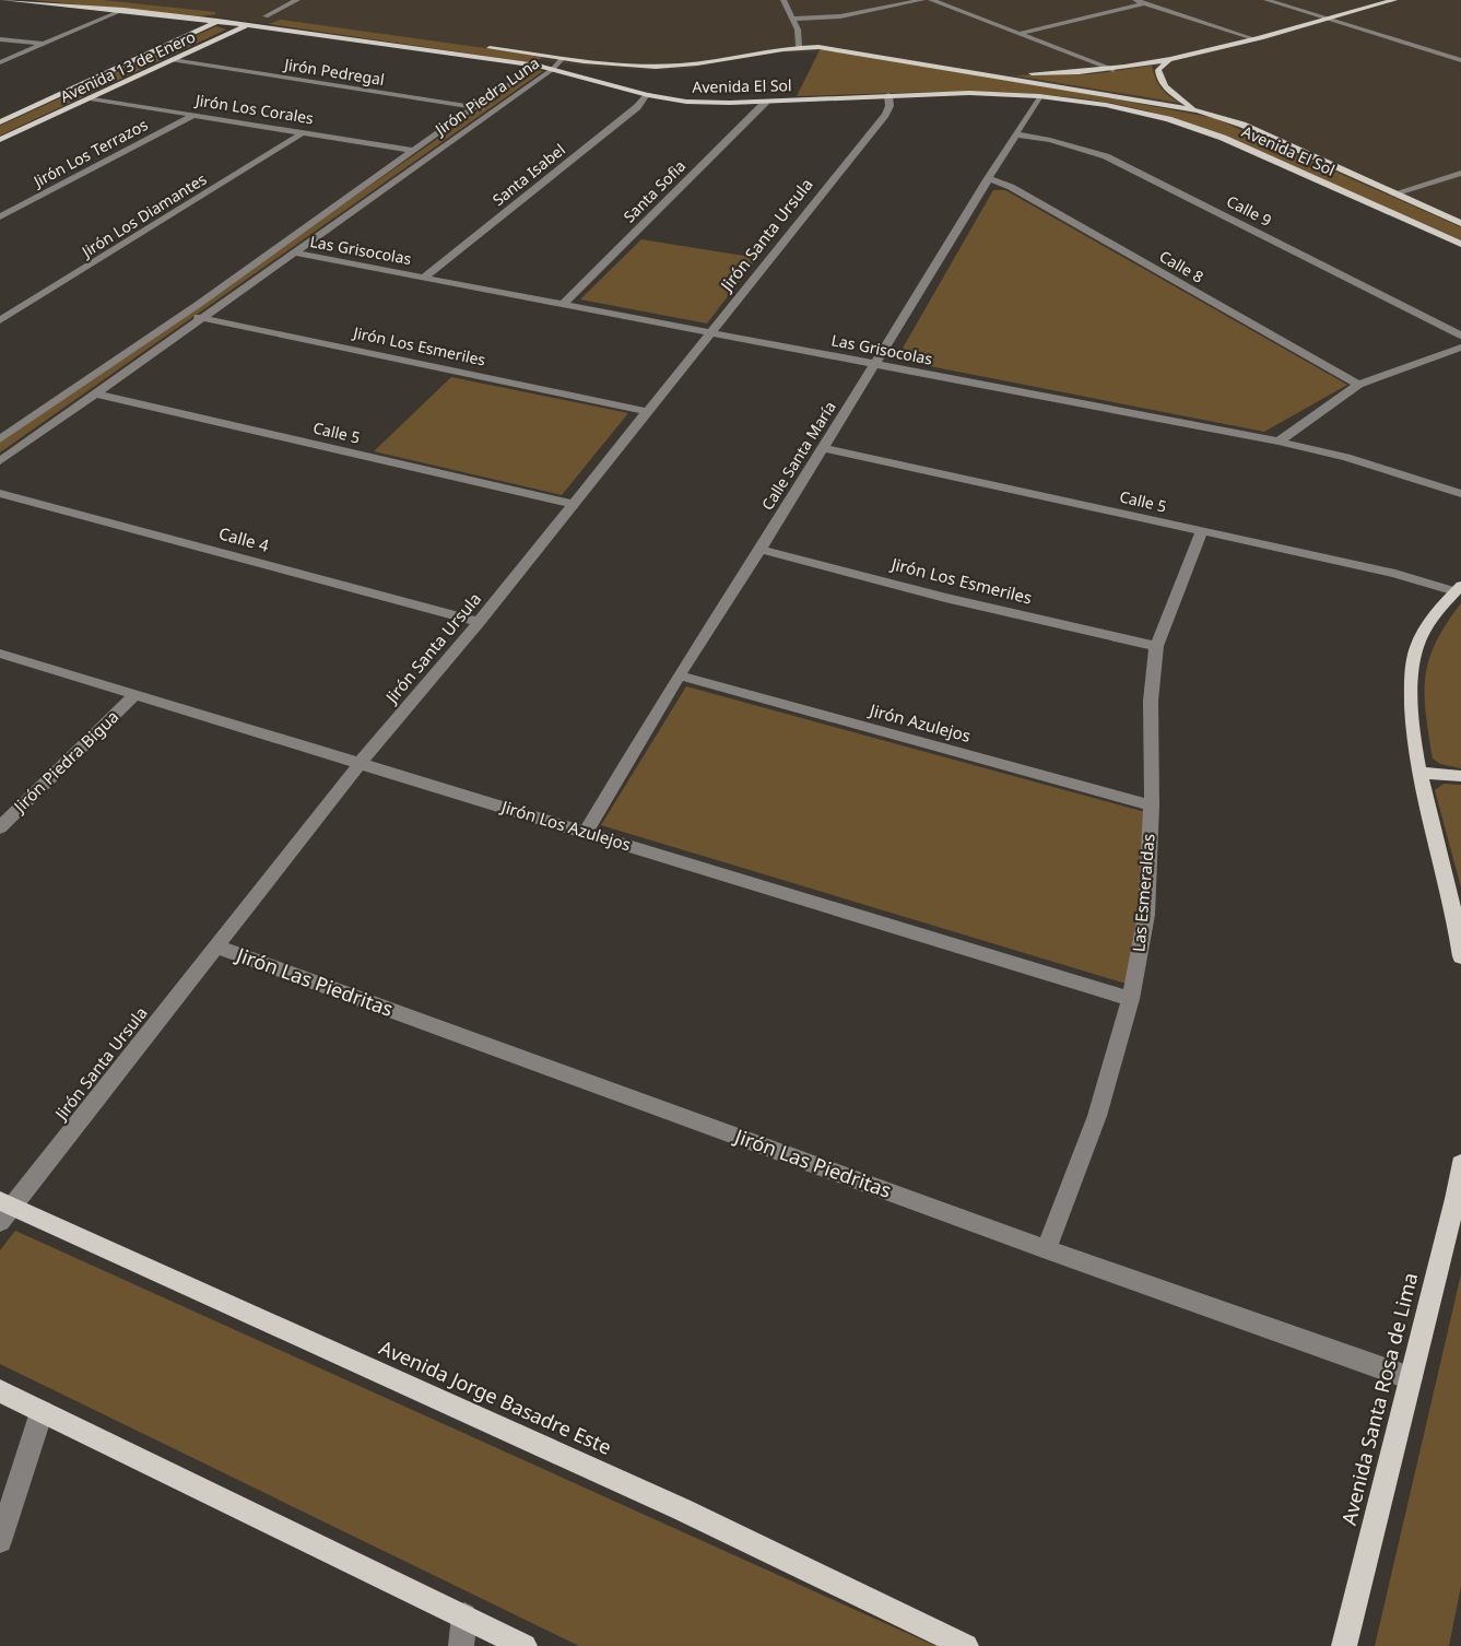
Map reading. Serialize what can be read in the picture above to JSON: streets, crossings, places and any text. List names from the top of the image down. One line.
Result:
{"streets":{"main road":["Avenida 13 de Enero","Avenida El Sol","Avenida Jorge Basadre Este","Avenida Santa Rosa de Lima"],"street":["Jirón Pedregal","Jirón Piedra Luna","Jirón Los Corales","Jirón Los Terrazos","Santa Isabel","Santa Sofia","Calle 9","Jirón Los Diamantes","Jirón Santa Ursula","Las Grisocolas","Calle 8","Jirón Los Esmeriles","Calle 5","Calle Santa María","Calle 4","Jirón Azulejos","Jirón Piedra Bigua","Jirón Los Azulejos","Las Esmeraldas","Jirón Las Piedritas"]},"crossings":[["Avenida 13 de Enero","Jirón Pedregal"],["Avenida 13 de Enero","Avenida El Sol"],["Avenida 13 de Enero","Jirón Los Corales"],["Jirón Pedregal","Jirón Piedra Luna"],["Avenida El Sol","Jirón Piedra Luna"],["Avenida El Sol","Santa Isabel"],["Avenida El Sol","Santa Sofia"],["Avenida El Sol","Jirón Santa Ursula"],["Avenida El Sol","Calle Santa María"],["Jirón Piedra Luna","Jirón Los Corales"],["Jirón Piedra Luna","Las Grisocolas"],["Jirón Piedra Luna","Jirón Los Esmeriles"],["Jirón Piedra Luna","Calle 5"],["Jirón Los Corales","Jirón Los Terrazos"],["Jirón Los Corales","Jirón Los Diamantes"],["Santa Isabel","Las Grisocolas"],["Santa Sofia","Las Grisocolas"],["Calle 9","Calle Santa María"],["Jirón Santa Ursula","Las Grisocolas"],["Jirón Santa Ursula","Jirón Los Esmeriles"],["Jirón Santa Ursula","Calle 5"],["Jirón Santa Ursula","Calle 4"],["Jirón Santa Ursula","Jirón Los Azulejos"],["Jirón Santa Ursula","Jirón Las Piedritas"],["Jirón Santa Ursula","Avenida Jorge Basadre Este"],["Las Grisocolas","Calle Santa María"],["Calle 8","Calle Santa María"],["Jirón Los Esmeriles","Calle Santa María"],["Jirón Los Esmeriles","Las Esmeraldas"],["Calle 5","Calle Santa María"],["Calle 5","Las Esmeraldas"],["Calle Santa María","Jirón Azulejos"],["Calle Santa María","Jirón Los Azulejos"],["Jirón Azulejos","Las Esmeraldas"],["Jirón Piedra Bigua","Jirón Los Azulejos"],["Jirón Los Azulejos","Las Esmeraldas"],["Las Esmeraldas","Jirón Las Piedritas"],["Jirón Las Piedritas","Avenida Santa Rosa de Lima"]]}
